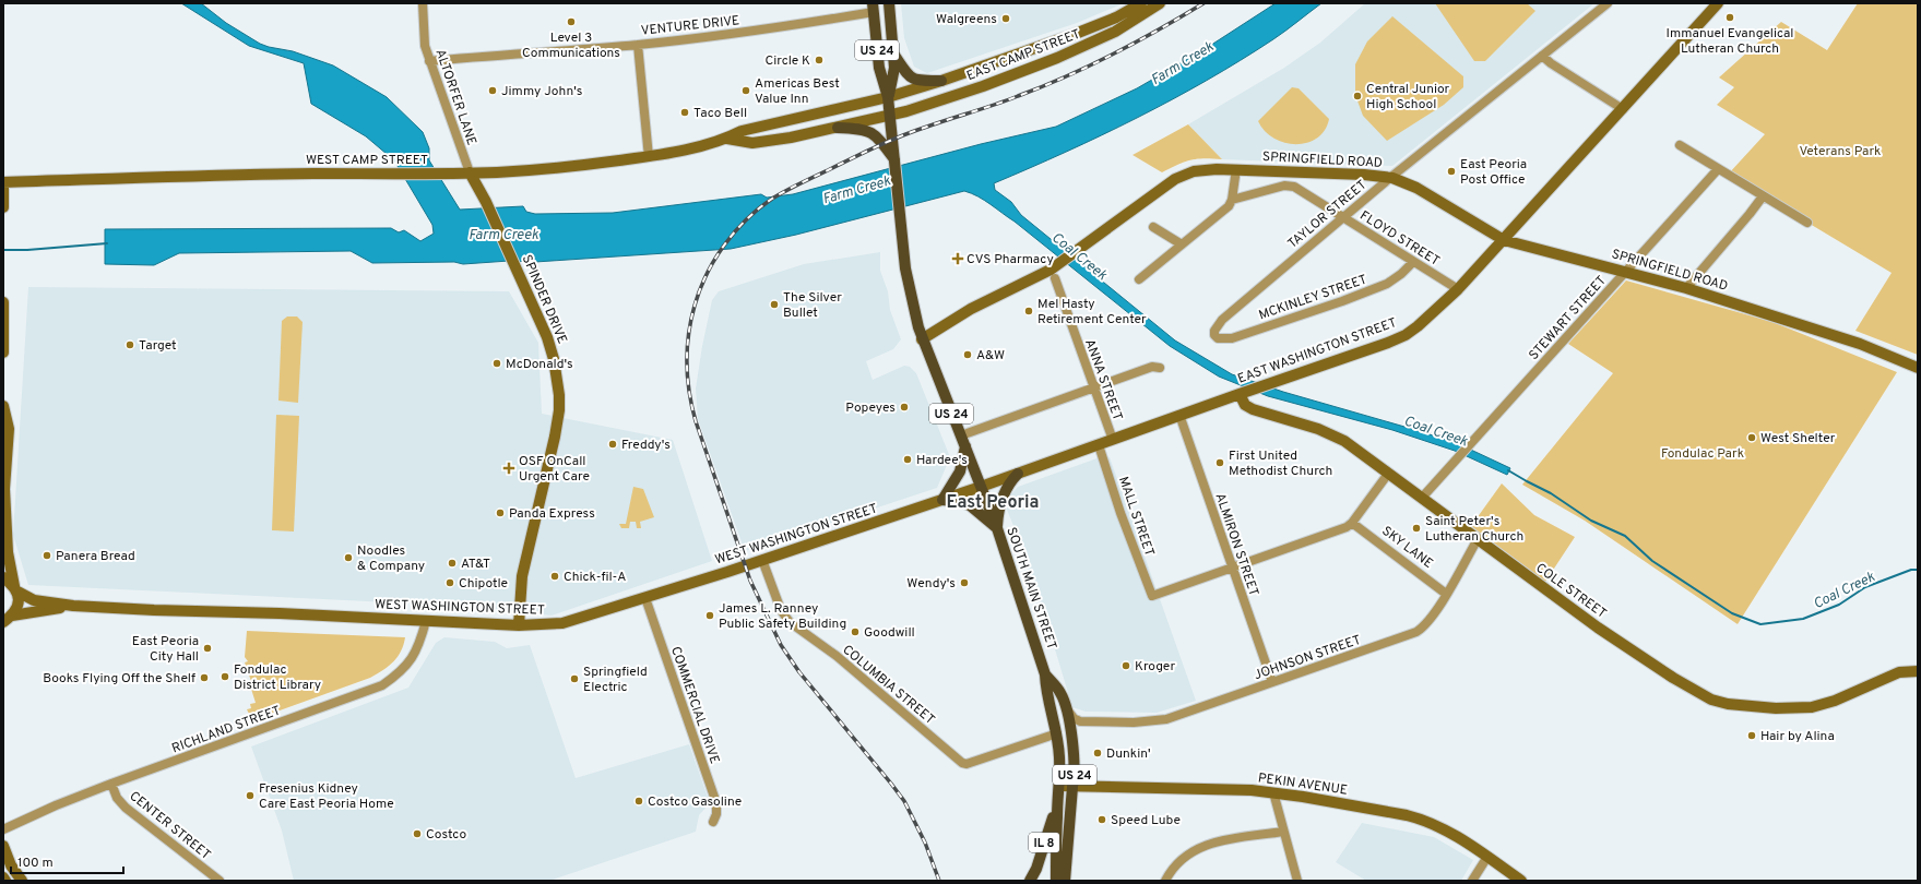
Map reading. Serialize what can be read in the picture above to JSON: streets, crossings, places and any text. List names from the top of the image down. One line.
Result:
{"streets":{"main road":["US 24","EAST CAMP STREET","WEST CAMP STREET","SPRINGFIELD ROAD","SPINDER DRIVE","EAST WASHINGTON STREET","WEST WASHINGTON STREET","SOUTH MAIN STREET","COLE STREET","PEKIN AVENUE","IL 8"],"street":["VENTURE DRIVE","ALTORFER LANE","TAYLOR STREET","FLOYD STREET","MCKINLEY STREET","STEWART STREET","ANNA STREET","MALL STREET","ALMIRON STREET","SKY LANE","JOHNSON STREET","COLUMBIA STREET","COMMERCIAL DRIVE","RICHLAND STREET","CENTER STREET"]},"crossings":[["VENTURE DRIVE","US 24"],["VENTURE DRIVE","ALTORFER LANE"],["US 24","EAST CAMP STREET"],["US 24","WEST CAMP STREET"],["US 24","SPRINGFIELD ROAD"],["US 24","EAST WASHINGTON STREET"],["US 24","WEST WASHINGTON STREET"],["US 24","SOUTH MAIN STREET"],["EAST CAMP STREET","WEST CAMP STREET"],["ALTORFER LANE","WEST CAMP STREET"],["ALTORFER LANE","SPINDER DRIVE"],["WEST CAMP STREET","SPINDER DRIVE"],["SPRINGFIELD ROAD","TAYLOR STREET"],["SPRINGFIELD ROAD","STEWART STREET"],["SPRINGFIELD ROAD","EAST WASHINGTON STREET"],["TAYLOR STREET","FLOYD STREET"],["TAYLOR STREET","MCKINLEY STREET"],["FLOYD STREET","MCKINLEY STREET"],["FLOYD STREET","EAST WASHINGTON STREET"],["SPINDER DRIVE","WEST WASHINGTON STREET"],["STEWART STREET","COLE STREET"],["EAST WASHINGTON STREET","ANNA STREET"],["EAST WASHINGTON STREET","MALL STREET"],["EAST WASHINGTON STREET","WEST WASHINGTON STREET"],["EAST WASHINGTON STREET","ALMIRON STREET"],["EAST WASHINGTON STREET","SOUTH MAIN STREET"],["EAST WASHINGTON STREET","COLE STREET"],["MALL STREET","ALMIRON STREET"],["WEST WASHINGTON STREET","SOUTH MAIN STREET"],["WEST WASHINGTON STREET","COLUMBIA STREET"],["WEST WASHINGTON STREET","COMMERCIAL DRIVE"],["WEST WASHINGTON STREET","RICHLAND STREET"],["ALMIRON STREET","JOHNSON STREET"],["SKY LANE","JOHNSON STREET"],["SOUTH MAIN STREET","JOHNSON STREET"],["SOUTH MAIN STREET","COLUMBIA STREET"],["SOUTH MAIN STREET","PEKIN AVENUE"],["SOUTH MAIN STREET","IL 8"],["COLE STREET","JOHNSON STREET"],["RICHLAND STREET","CENTER STREET"]],"districts":["East Peoria"],"water":["Farm Creek","Coal Creek"],"parks":["Veterans Park","Fondulac Park"],"places":{"other":["Immanuel Evangelical Lutheran Church","Walgreens","Level 3 Communications","Circle K","Jimmy John's","Americas Best Value Inn","Central Junior High School","Taco Bell","East Peoria Post Office","The Silver Bullet","Mel Hasty Retirement Center","Target","A&W","McDonald's","Popeyes","West Shelter","Freddy's","Hardee's","First United Methodist Church","Panda Express","Saint Peter's Lutheran Church","Panera Bread","Noodles & Company","AT&T","Chick-fil-A","Chipotle","Wendy's","James L. Ranney Public Safety Building","Goodwill","East Peoria City Hall","Kroger","Fondulac District Library","Books Flying Off the Shelf","Springfield Electric","Hair by Alina","Dunkin'","Fresenius Kidney Care East Peoria Home","Costco Gasoline","Speed Lube","Costco"],"health":["CVS Pharmacy","OSF OnCall Urgent Care"]},"scale_bar":"100 m"}
